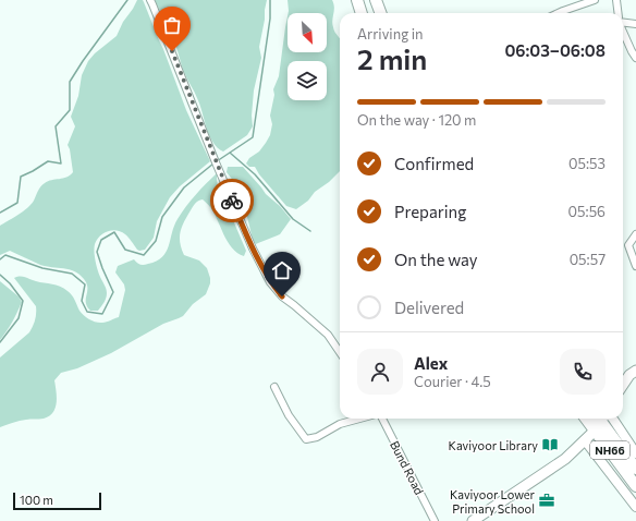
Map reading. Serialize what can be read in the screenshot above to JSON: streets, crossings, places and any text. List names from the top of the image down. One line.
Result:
{"streets":{"highway":["NH66"],"street":["Bund Road"]},"places":{"library":["Kaviyoor Library"],"office":["Kaviyoor Lower Primary School"]},"scale_bar":"100 m","north":"bottom right","page":{"heading":["2 min","Arriving in","06:03–06:08"],"panel":["Alex","Courier · 4.5"],"bar":"On the way · 120 m","list":[["Confirmed","05:53"],["Preparing","05:56"],["On the way","05:57"],"Delivered"],"scale":"100 m"}}
